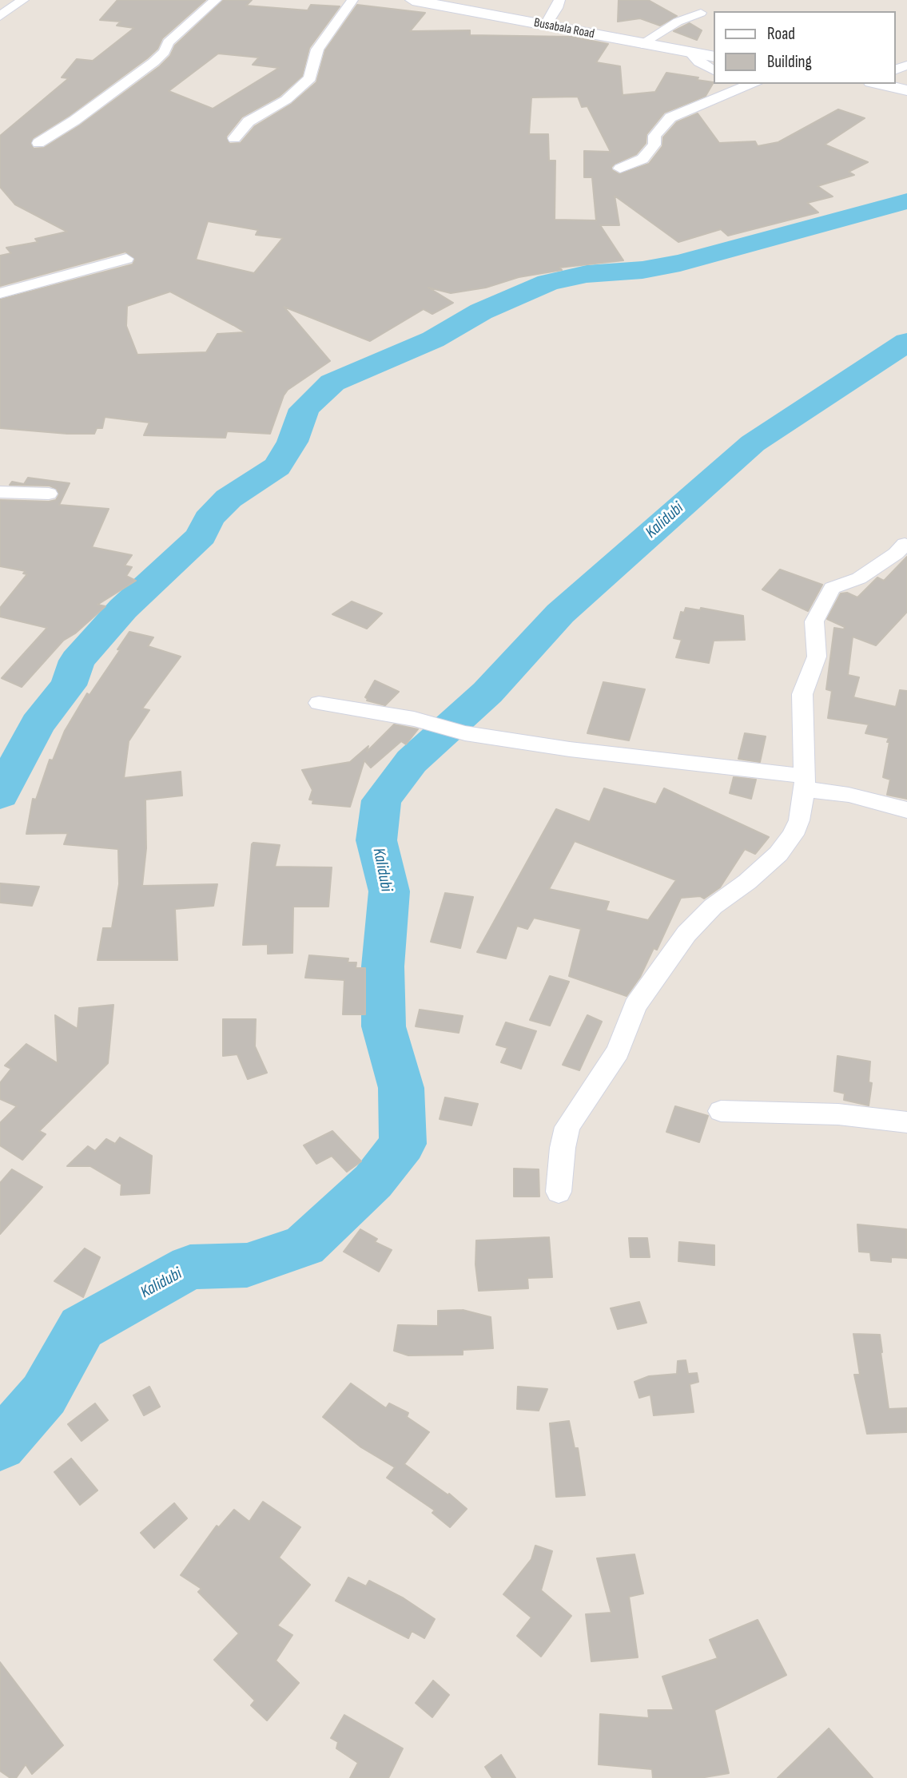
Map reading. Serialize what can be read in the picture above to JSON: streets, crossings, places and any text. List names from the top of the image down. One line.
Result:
{"streets":{"street":["Busabala Road"]},"water":["Kalidubi"],"legend":["Road","Building"]}
